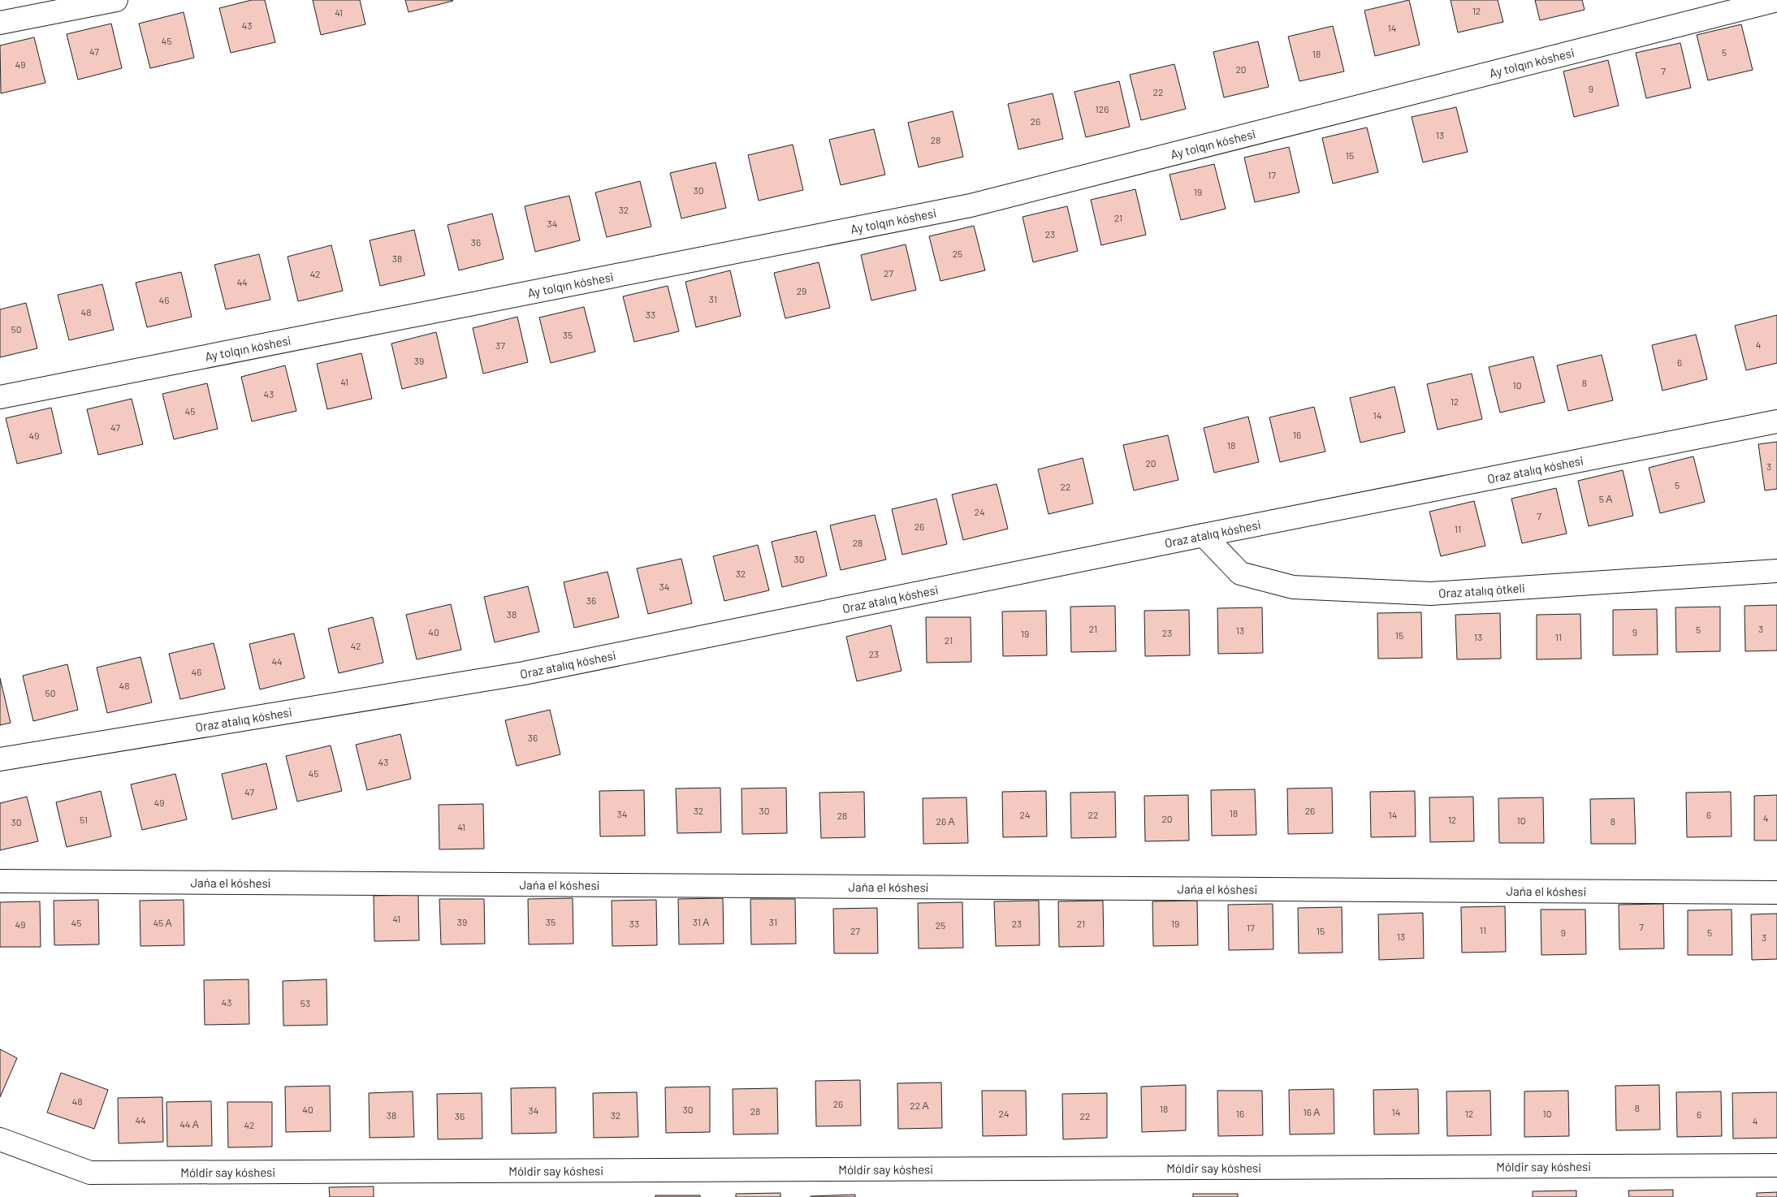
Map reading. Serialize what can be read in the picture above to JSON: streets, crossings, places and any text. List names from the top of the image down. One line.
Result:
{"streets":{"street":["Ay tolqın kóshesi","Oraz atalıq kóshesi","Oraz atalıq ótkeli","Jańa el kóshesi","Móldir say kóshesi"]},"crossings":[["Oraz atalıq kóshesi","Oraz atalıq ótkeli"]],"house_numbers":["12","41","43","14","45","47","5","18","49","20","7","9","22","126","26","13","28","15","17","30","19","32","21","34","23","36","25","38","27","42","44","29","31","46","48","33","50","35","4","37","39","6","41","8","10","43","12","45","14","47","16","49","18","20","3","5","22","5 А","24","7","26","11","28","30","32","34","36","38","21","3","5","13","40","9","23","19","15","13","11","21","42","23","44","46","48","50","36","43","45","47","49","32","30","26","18","34","24","22","14","6","28","4","20","51","12","10","26 А","8","30","41","41","39","35","31 А","31","45","45 А","33","23","21","19","49","25","7","17","11","27","15","9","5","13","3","43","53","48","26","22 А","8","18","40","30","34","28","16 А","14","24","16","12","10","6","38","32","36","22","44","4","44 А","42"]}
